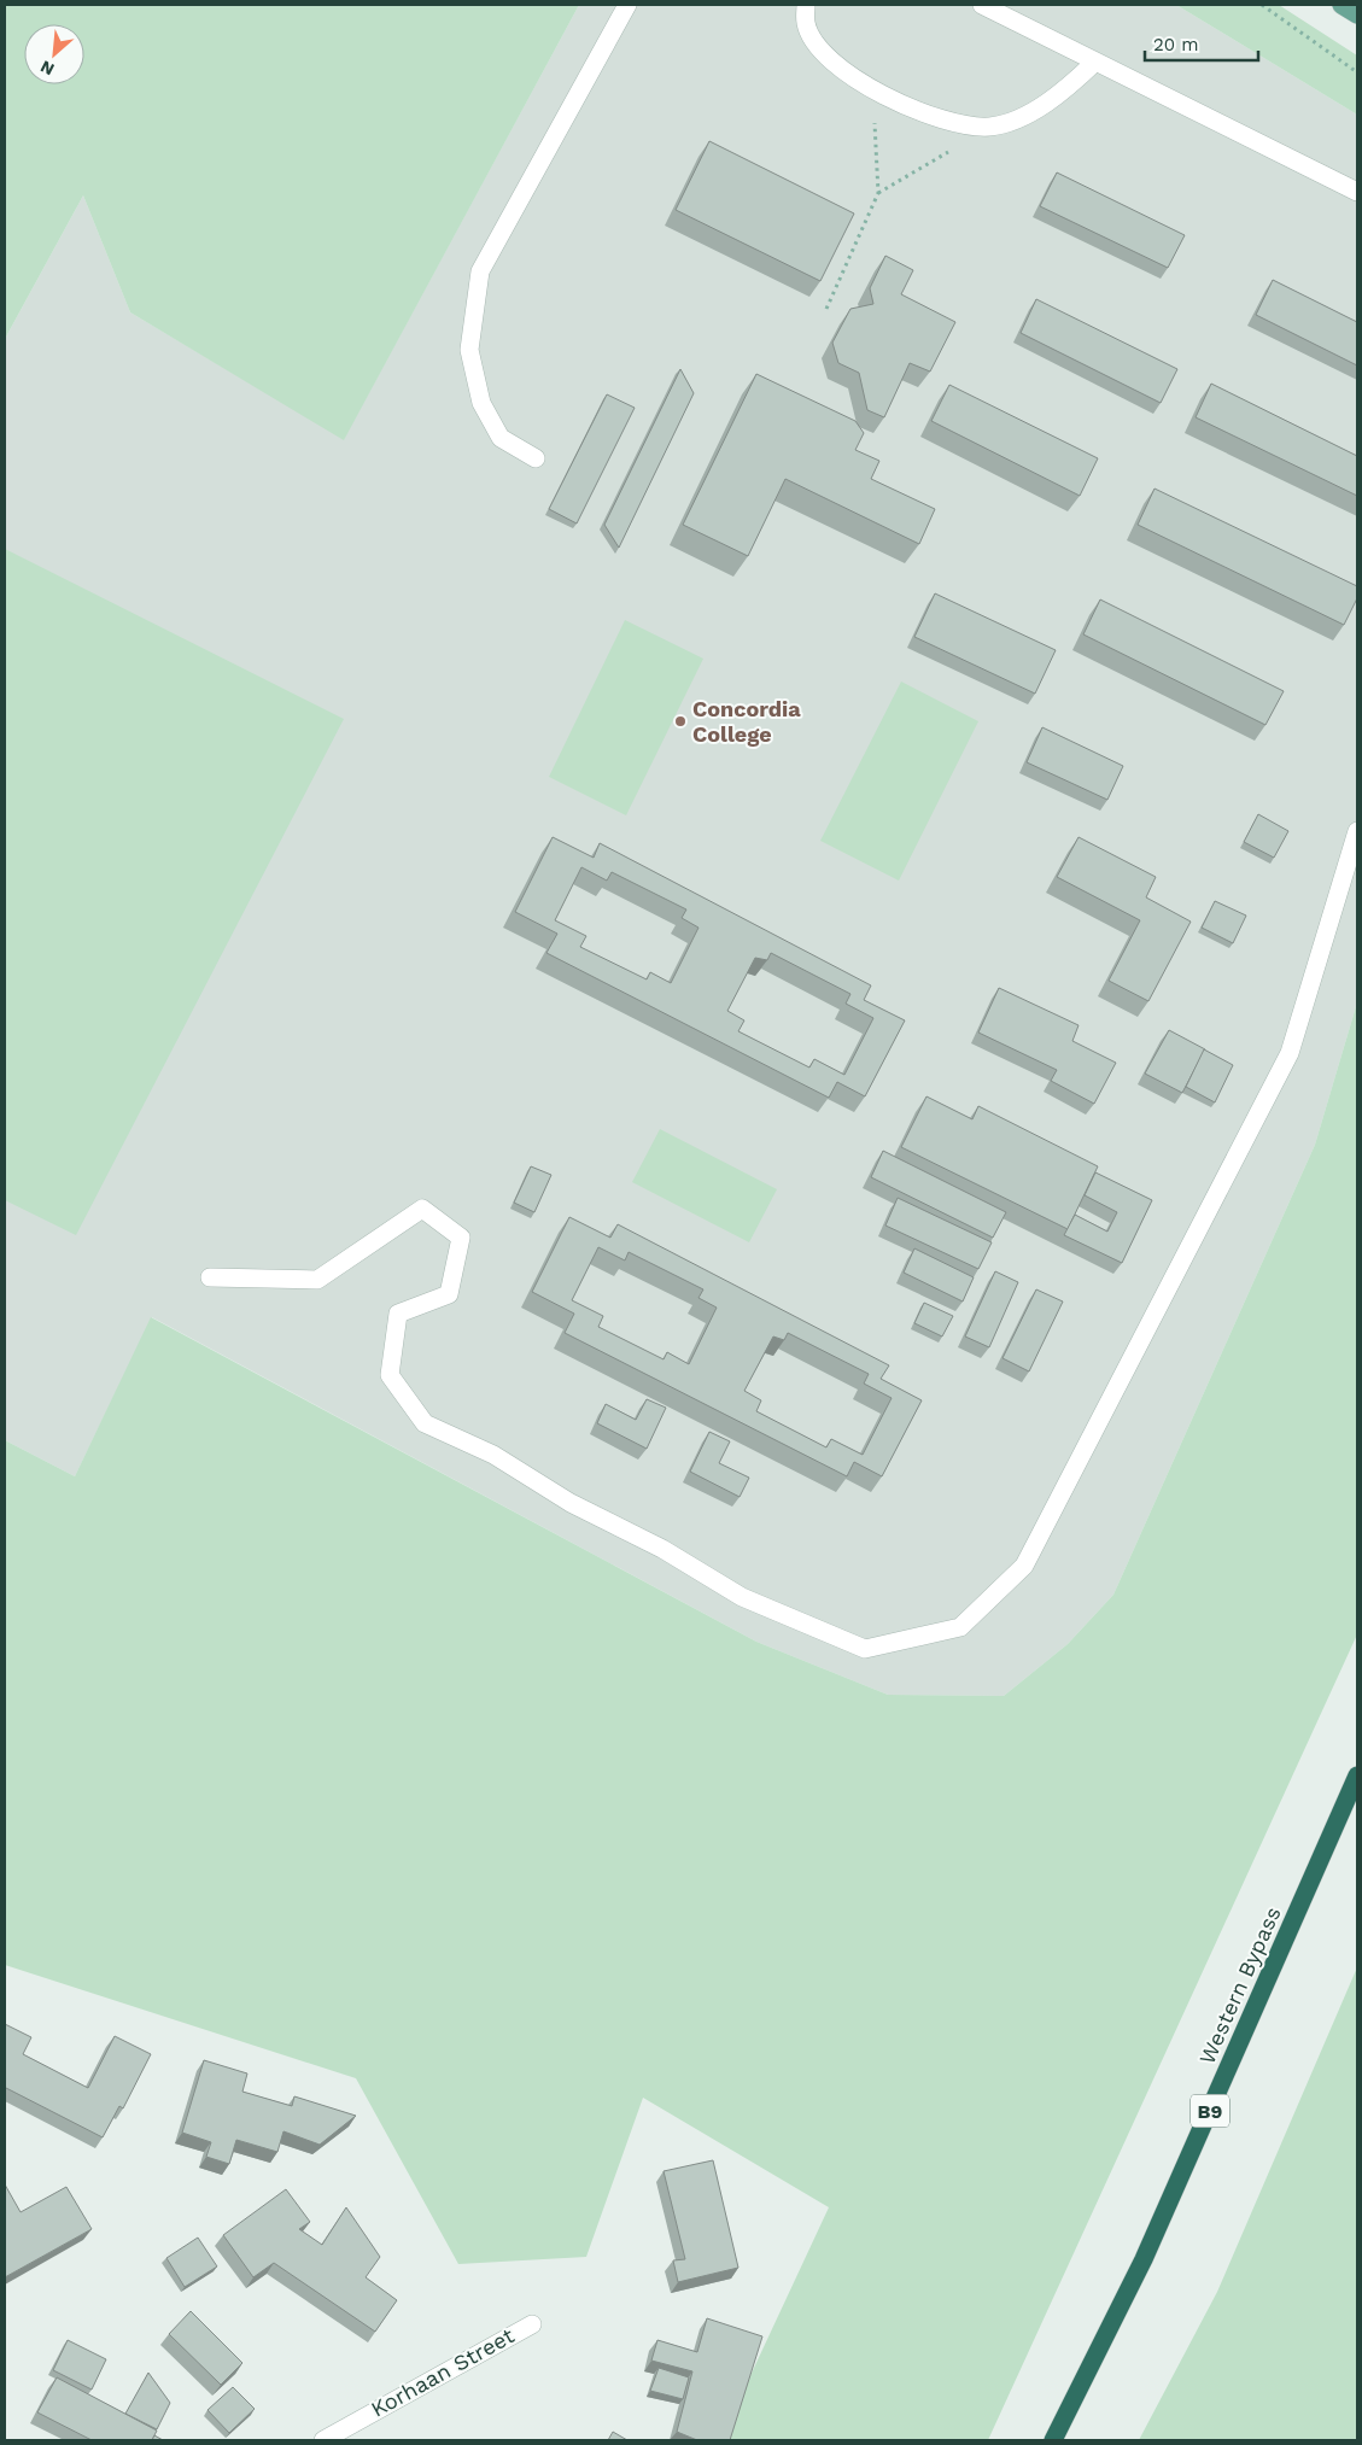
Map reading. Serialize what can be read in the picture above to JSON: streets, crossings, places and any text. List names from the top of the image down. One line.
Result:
{"streets":{"highway":["Western Bypass","B9"],"street":["Korhaan Street"]},"places":["Concordia College"],"scale_bar":"20 m","north":"bottom left"}
